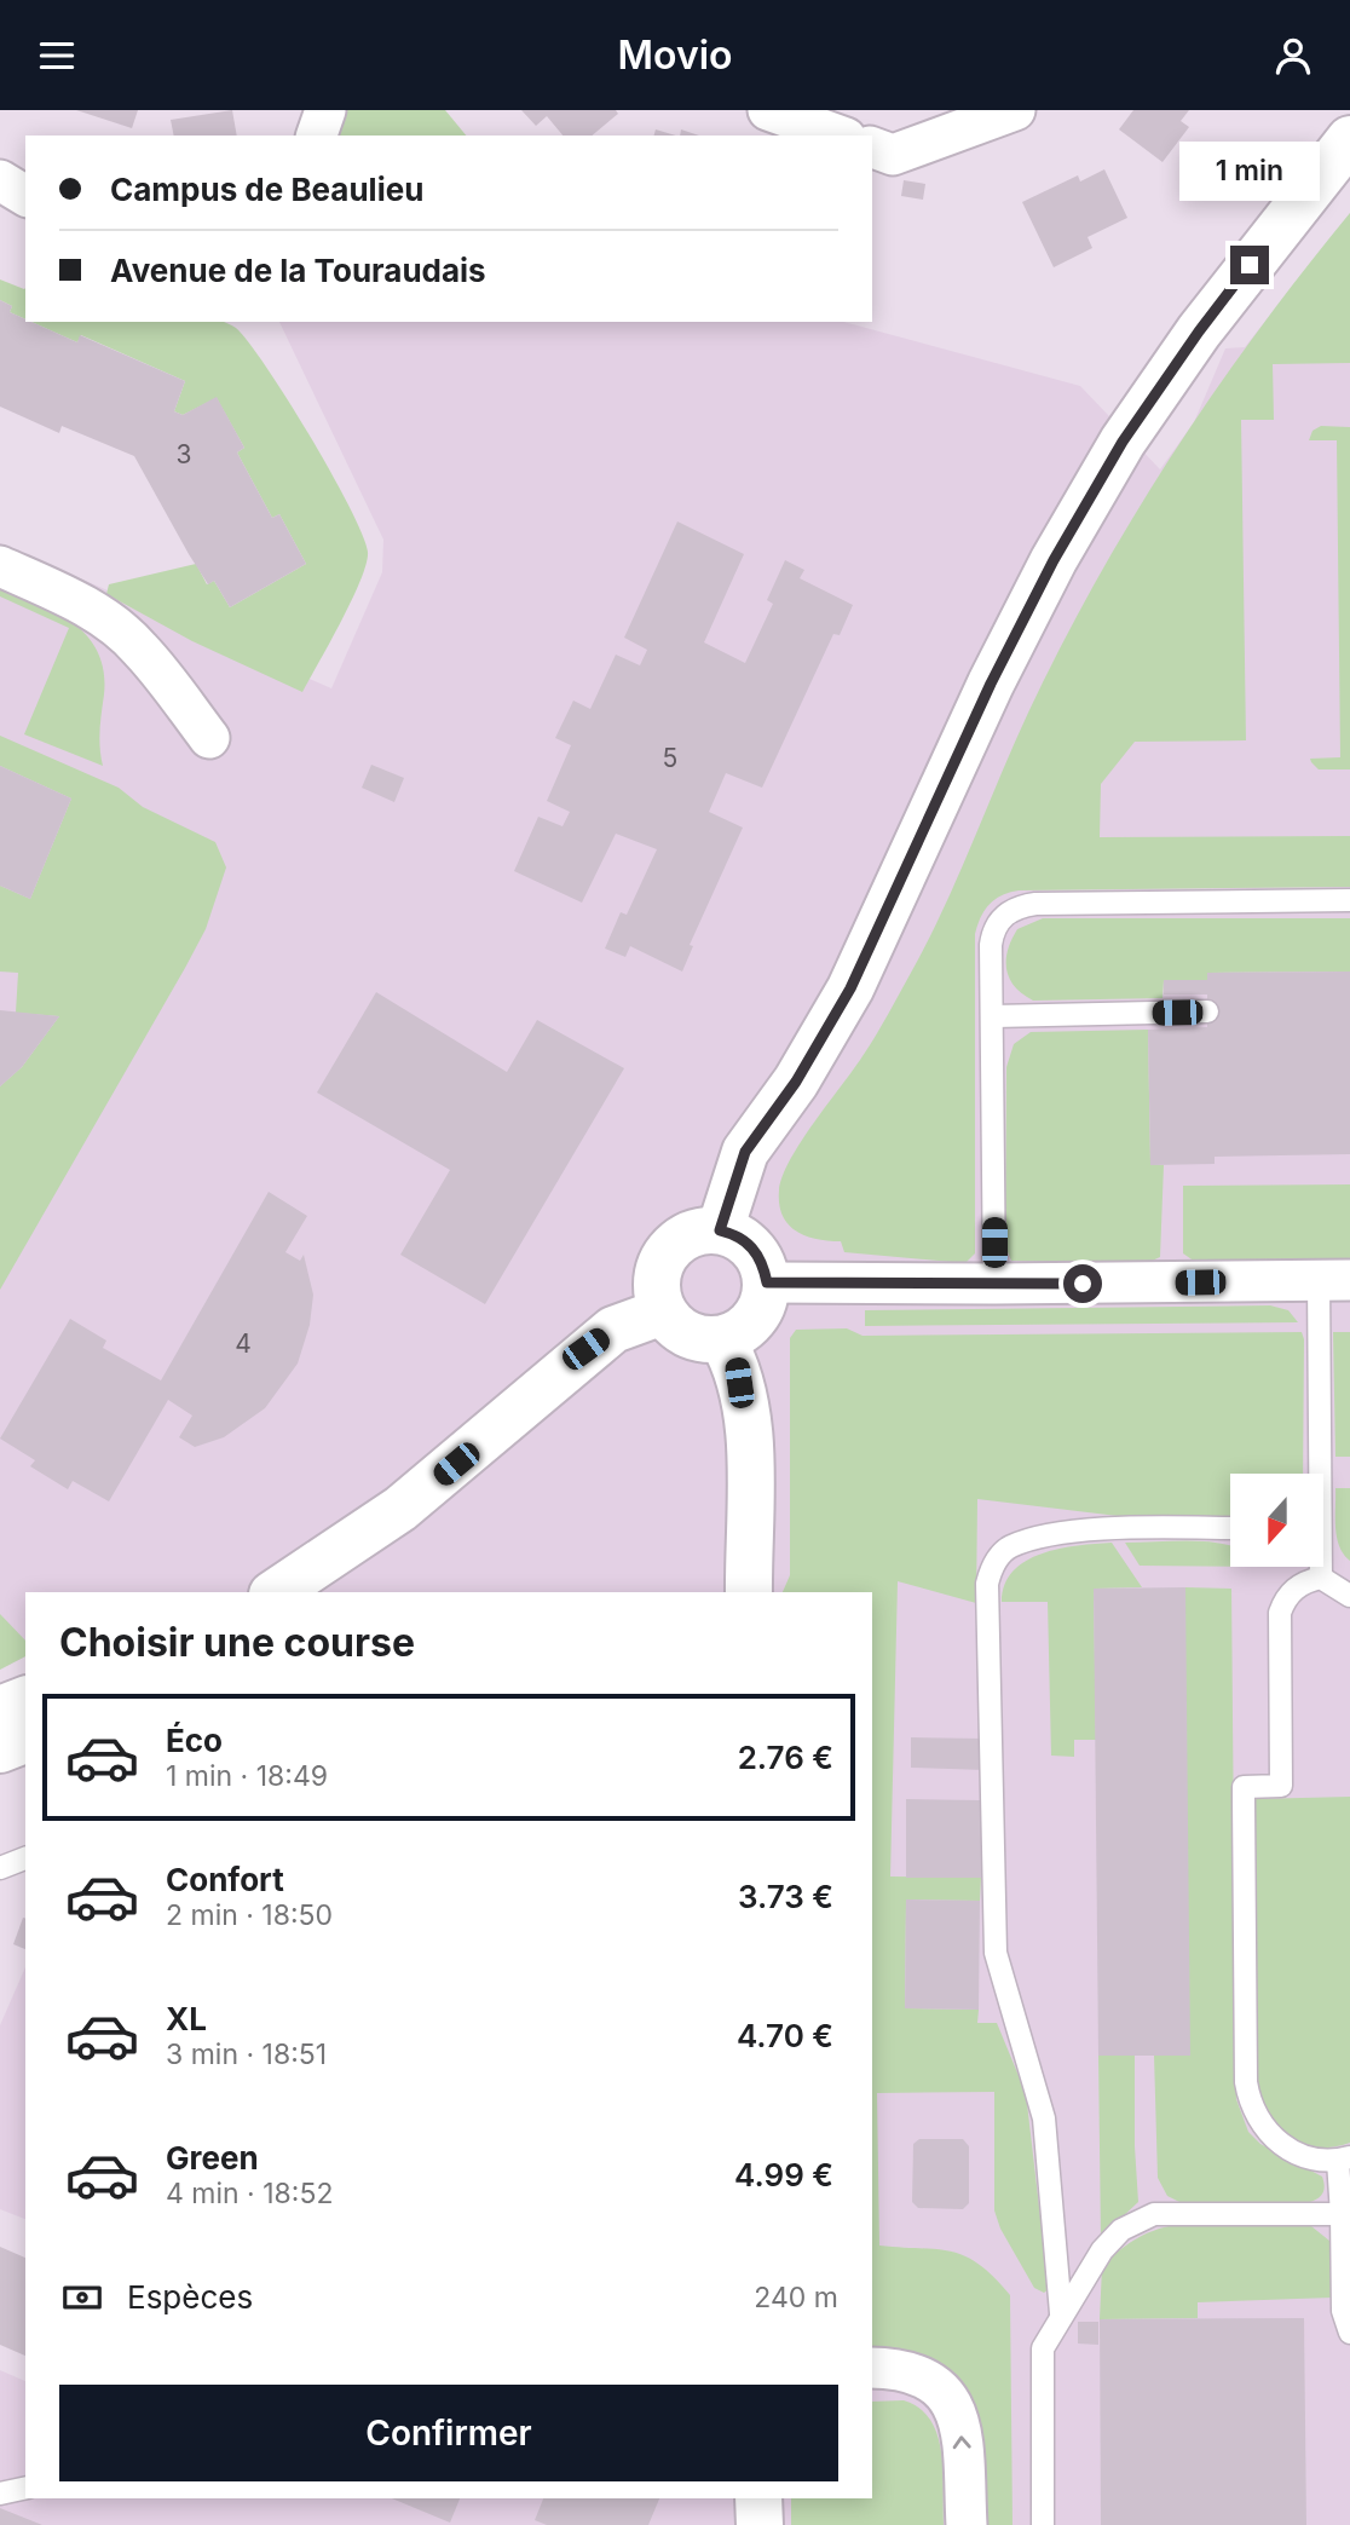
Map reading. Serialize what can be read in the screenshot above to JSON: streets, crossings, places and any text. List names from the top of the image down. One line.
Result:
{"house_numbers":["3","5","4"],"north":"bottom","page":{"header":"Movio","banner":["Campus de Beaulieu","Avenue de la Touraudais"],"bubble":"1 min","heading":"Choisir une course","list":[{"name":"Éco","note":"1 min · 18:49","value":"2.76 €"},{"name":"Confort","note":"2 min · 18:50","value":"3.73 €"},{"name":"XL","note":"3 min · 18:51","value":"4.70 €"},{"name":"Green","note":"4 min · 18:52","value":"4.99 €"}],"pay":["Espèces","240 m"],"buttons":"Confirmer"}}
